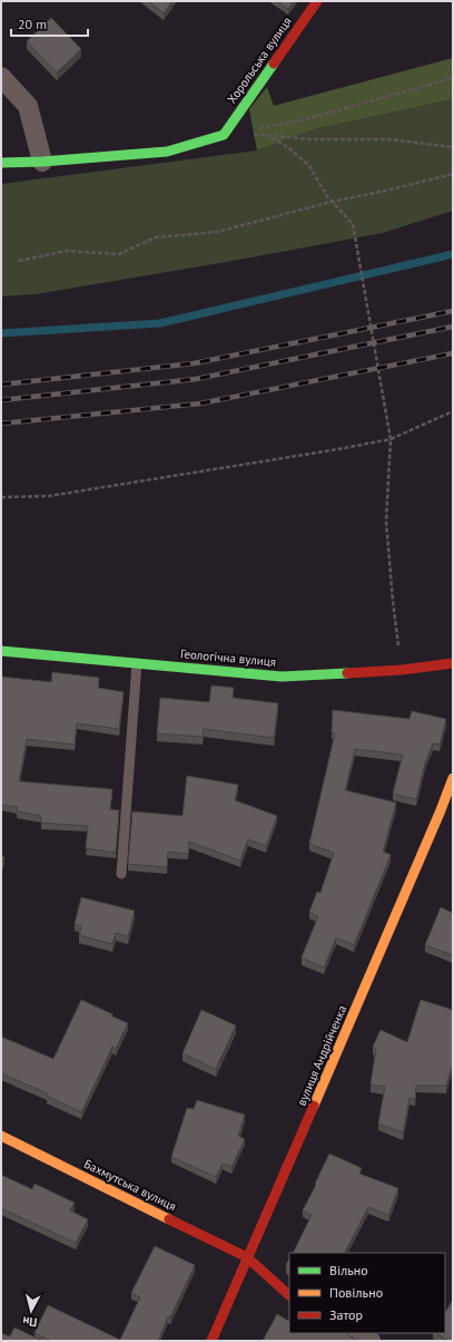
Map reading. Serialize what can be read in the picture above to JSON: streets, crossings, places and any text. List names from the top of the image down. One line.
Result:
{"streets":{"street":["Хорольська вулиця","Геологічна вулиця","вулиця Андрійченка","Бахмутська вулиця"]},"crossings":[["вулиця Андрійченка","Бахмутська вулиця"]],"legend":["Вільно","Повільно","Затор"],"scale_bar":"20 m","north":"bottom"}
